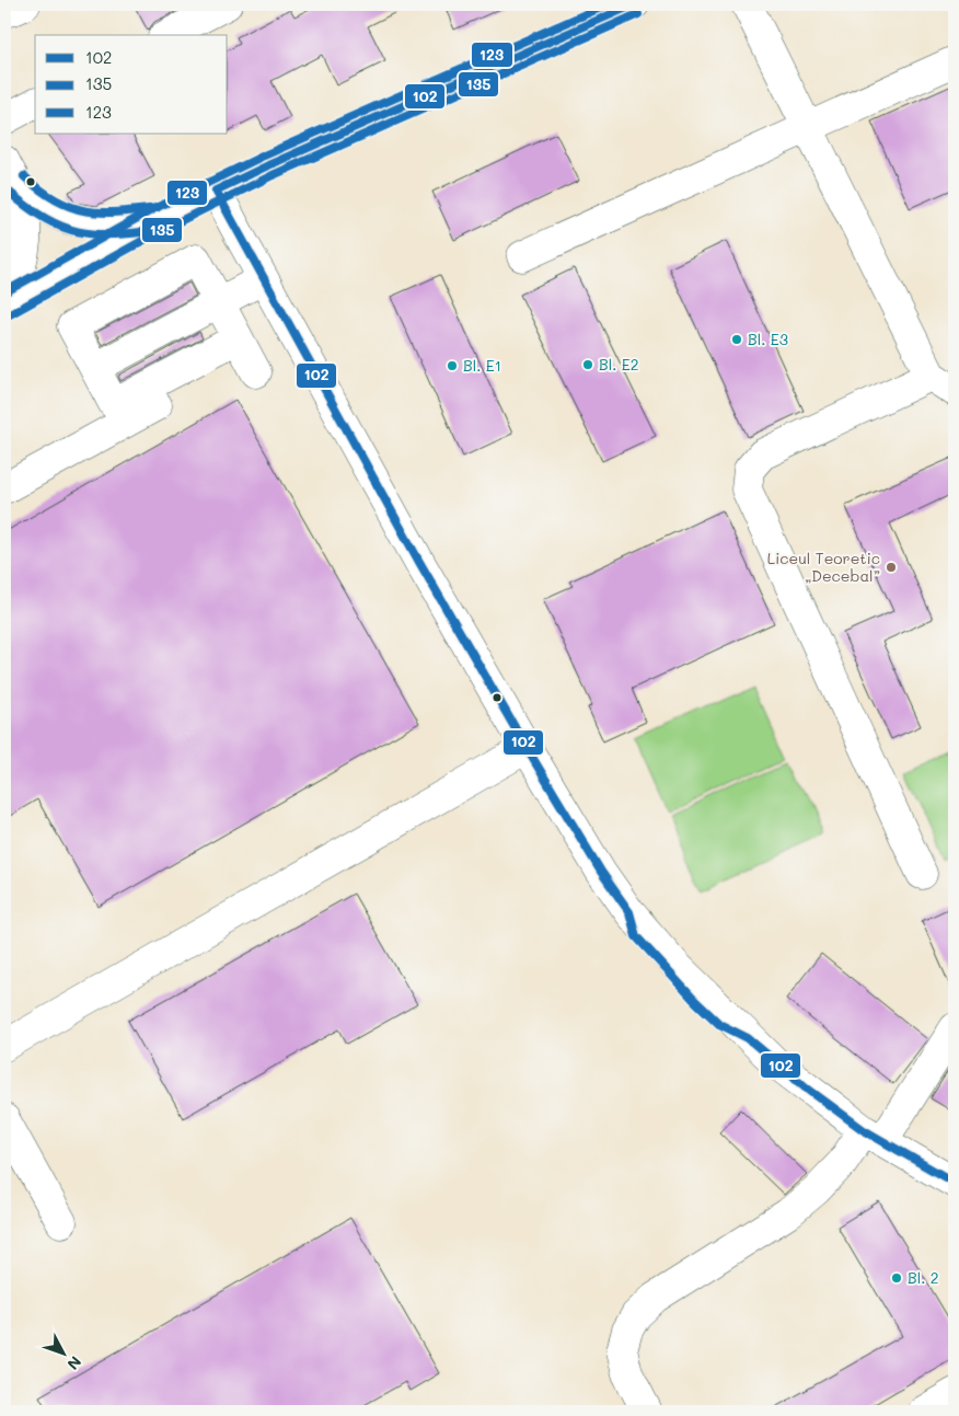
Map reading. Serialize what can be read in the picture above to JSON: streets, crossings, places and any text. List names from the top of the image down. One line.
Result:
{"places":["Bl. E3","Bl. E2","Bl. E1","Liceul Teoretic „Decebal”","Bl. 2"],"lines":["transit line 102","transit line 123","transit line 135"],"legend":["102","135","123"],"north":"bottom right"}
